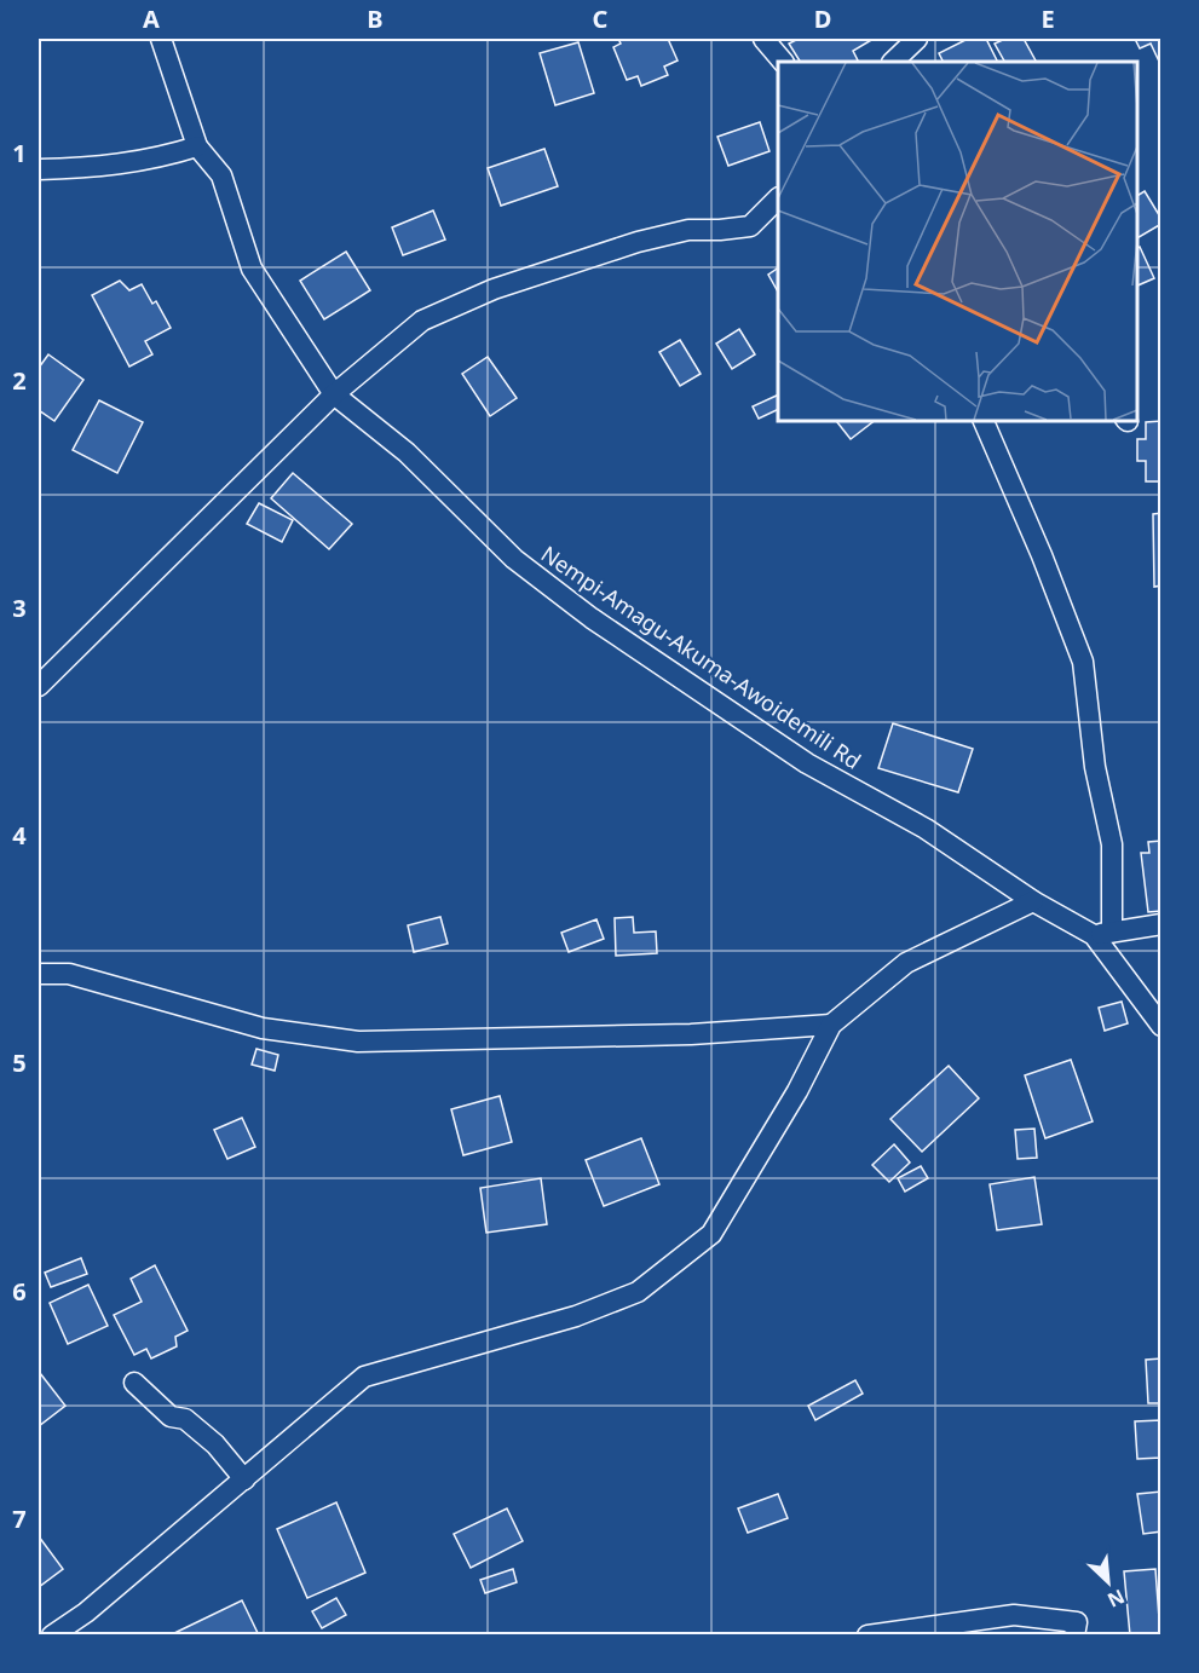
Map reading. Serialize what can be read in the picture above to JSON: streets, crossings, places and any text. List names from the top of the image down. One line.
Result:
{"streets":{"street":["Nempi-Amagu-Akuma-Awoidemili Rd"]},"north":"bottom right","grid":{"columns":["A","B","C","D","E"],"rows":["1","2","3","4","5","6","7"]}}
